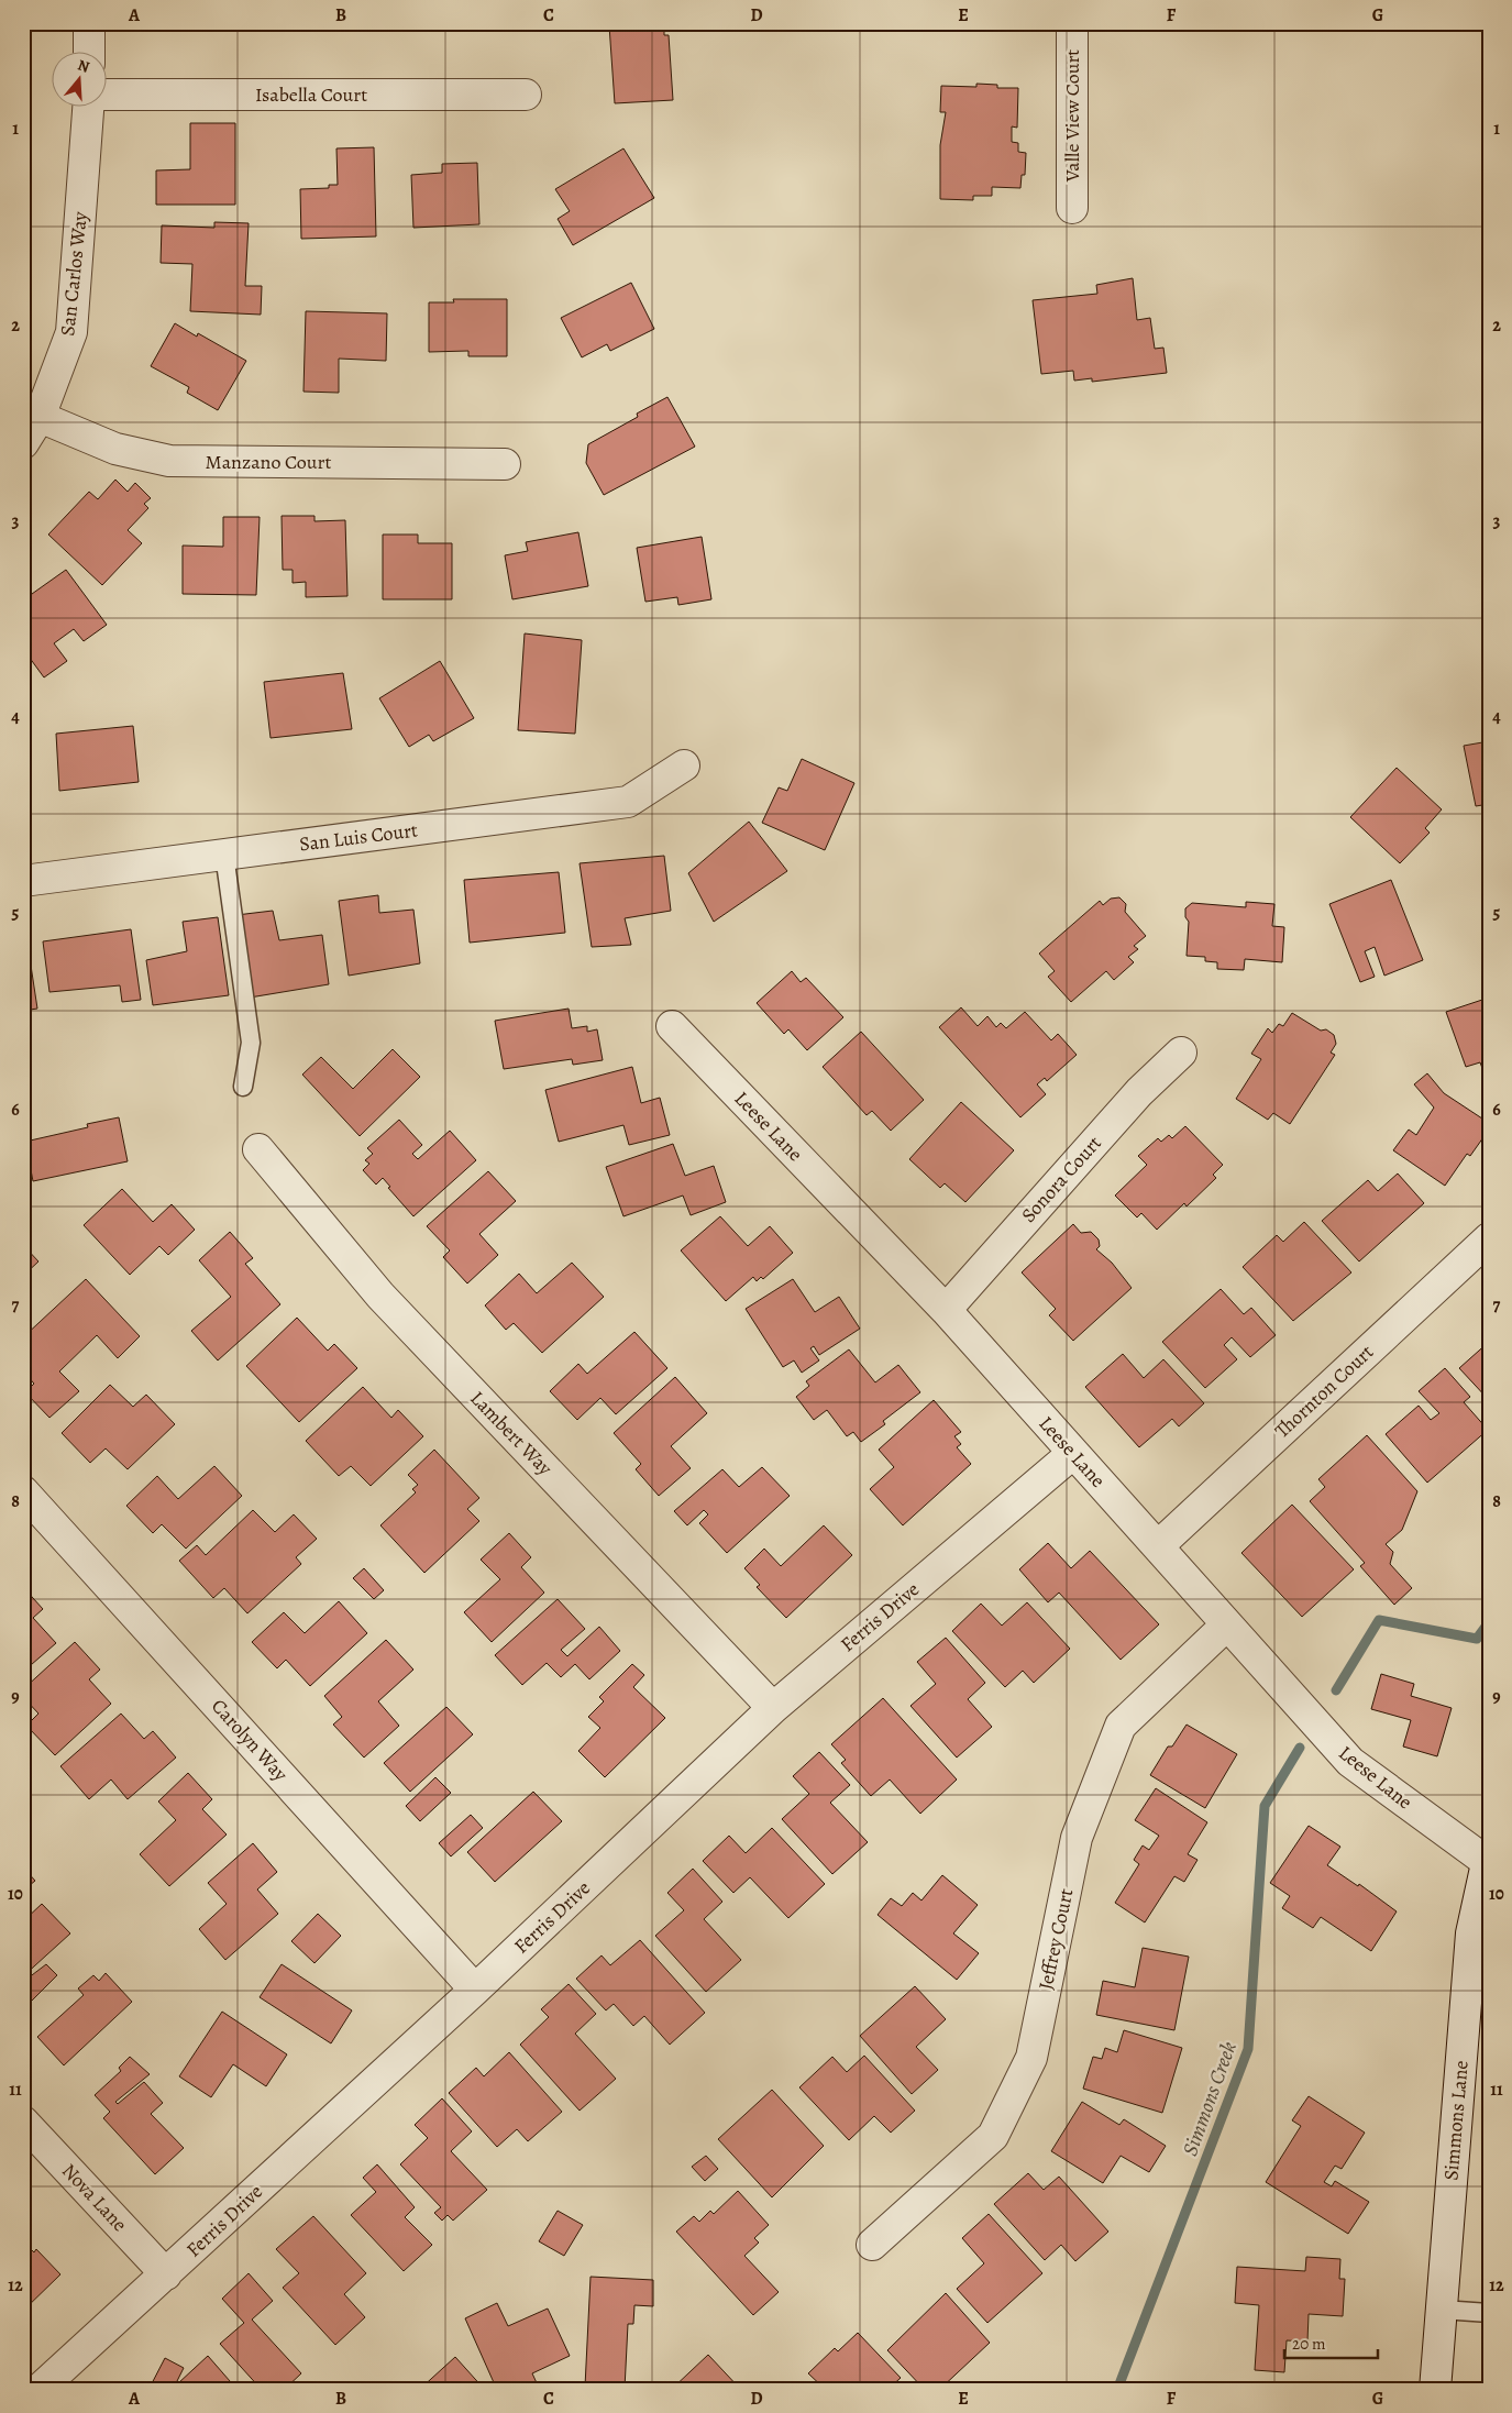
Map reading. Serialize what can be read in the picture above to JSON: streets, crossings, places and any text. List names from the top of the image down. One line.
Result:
{"streets":{"street":["Isabella Court","Valle View Court","San Carlos Way","Manzano Court","San Luis Court","Leese Lane","Sonora Court","Thornton Court","Lambert Way","Ferris Drive","Carolyn Way","Jeffrey Court","Simmons Lane","Nova Lane"]},"crossings":[["San Carlos Way","Manzano Court"],["Leese Lane","Sonora Court"],["Leese Lane","Thornton Court"],["Leese Lane","Ferris Drive"],["Leese Lane","Jeffrey Court"],["Leese Lane","Simmons Lane"],["Lambert Way","Ferris Drive"],["Ferris Drive","Carolyn Way"],["Ferris Drive","Nova Lane"]],"water":["Simmons Creek"],"scale_bar":"20 m","north":"top","grid":{"columns":["A","B","C","D","E","F","G"],"rows":["1","2","3","4","5","6","7","8","9","10","11","12"]}}
